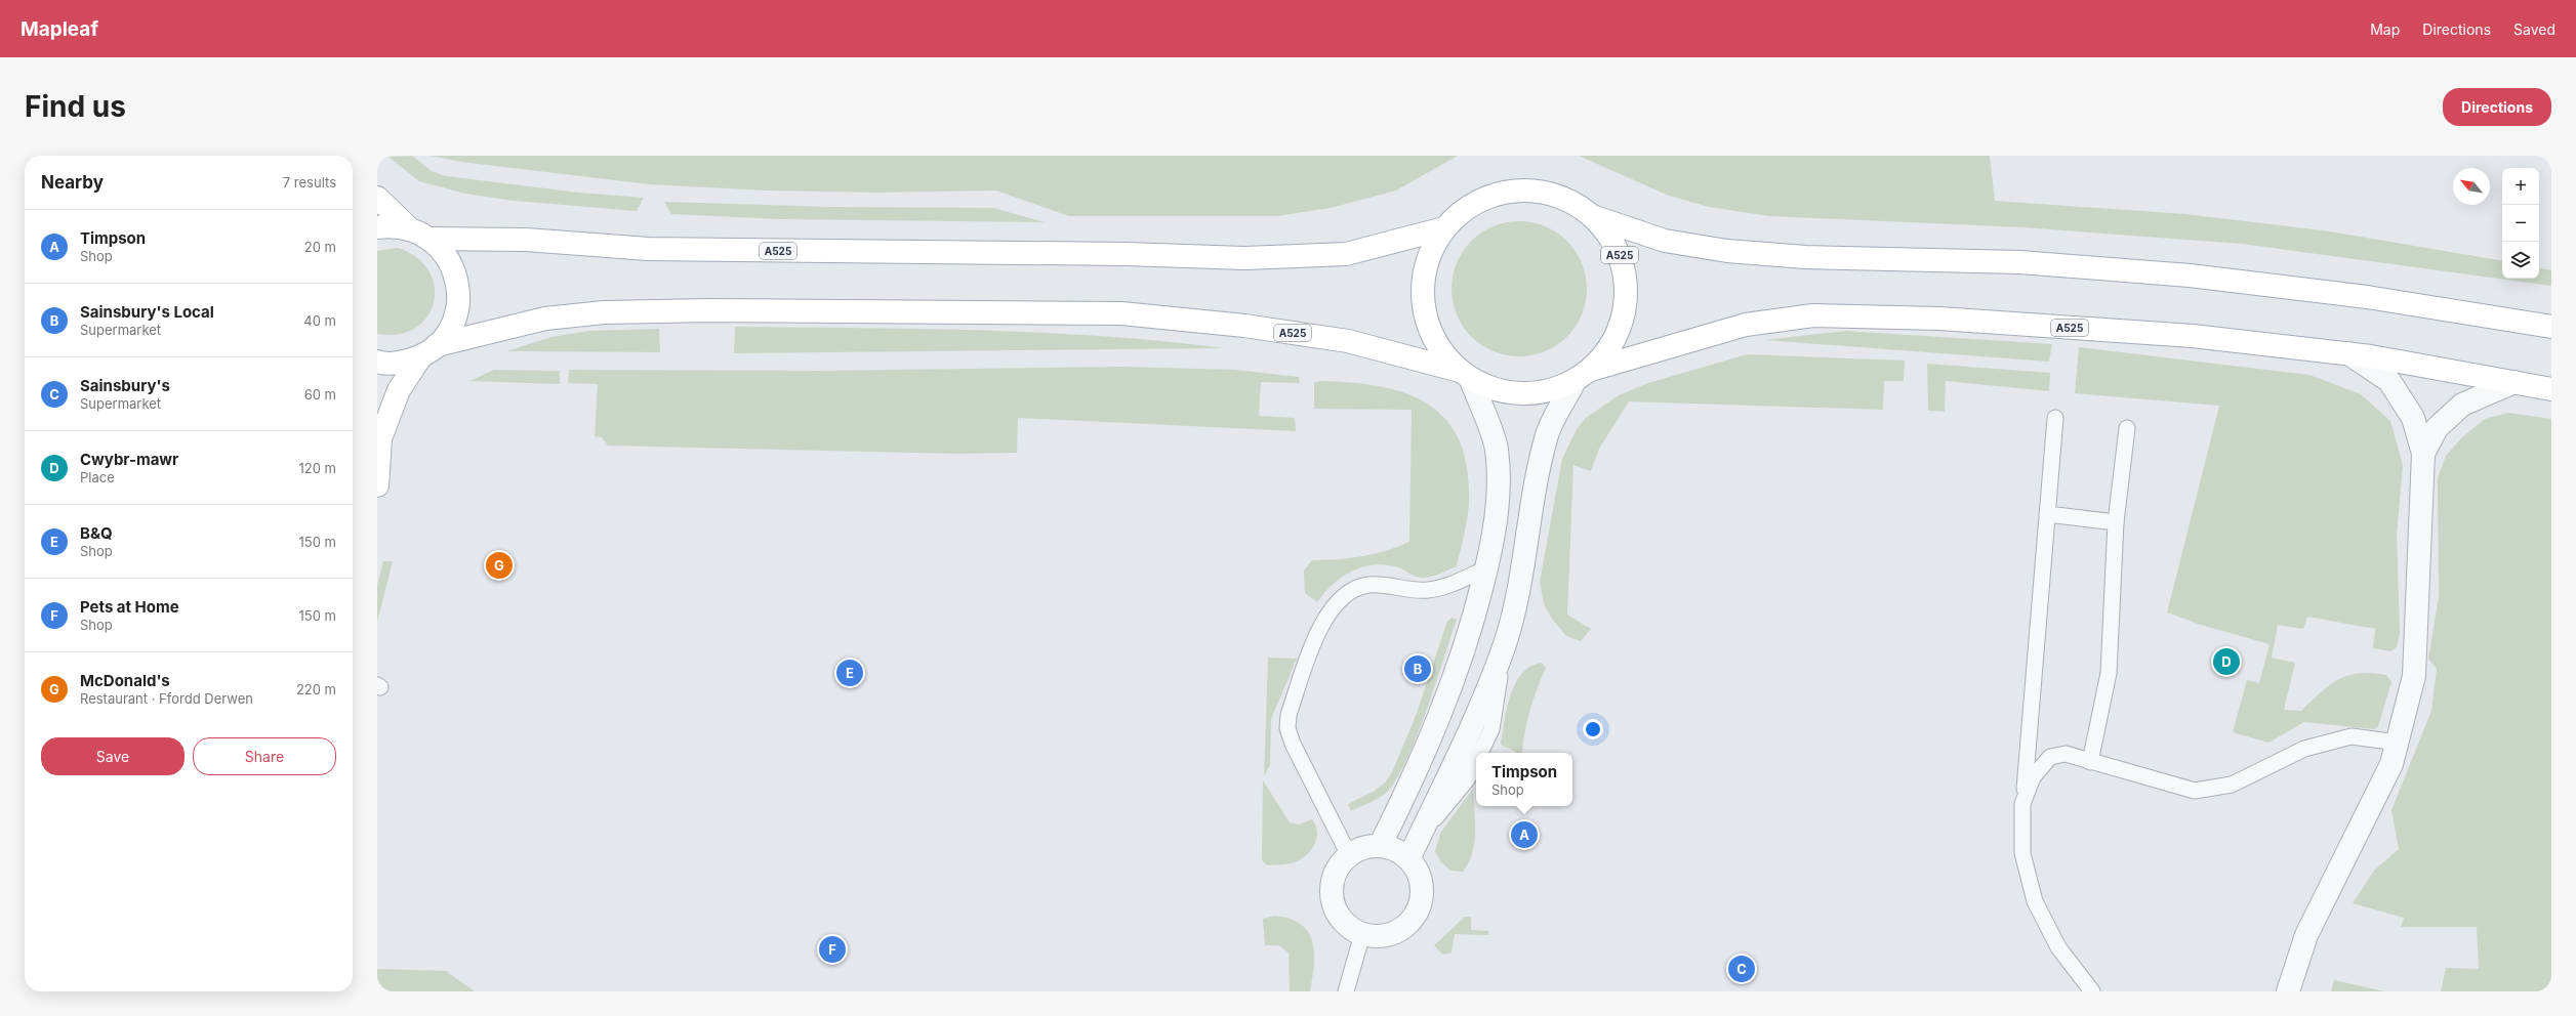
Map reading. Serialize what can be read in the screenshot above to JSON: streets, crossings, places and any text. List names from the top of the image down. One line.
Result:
{"streets":{"main road":["A525"]},"north":"top left","page":{"header":"Mapleaf","nav":["Map","Directions","Saved"],"buttons":["Directions",["Save","Share"]],"title":"Find us","heading":["Nearby","7 results"],"map_buttons":["+","−"],"list":[{"mark":"A","name":"Timpson","note":"Shop","value":"20 m"},{"mark":"B","name":"Sainsbury's Local","note":"Supermarket","value":"40 m"},{"mark":"C","name":"Sainsbury's","note":"Supermarket","value":"60 m"},{"mark":"D","name":"Cwybr-mawr","note":"Place","value":"120 m"},{"mark":"E","name":"B&Q","note":"Shop","value":"150 m"},{"mark":"F","name":"Pets at Home","note":"Shop","value":"150 m"},{"mark":"G","name":"McDonald's","note":"Restaurant · Ffordd Derwen","value":"220 m"}],"pins":["G","D","B","E","A","F","C"],"popup":["Timpson","Shop"]}}
